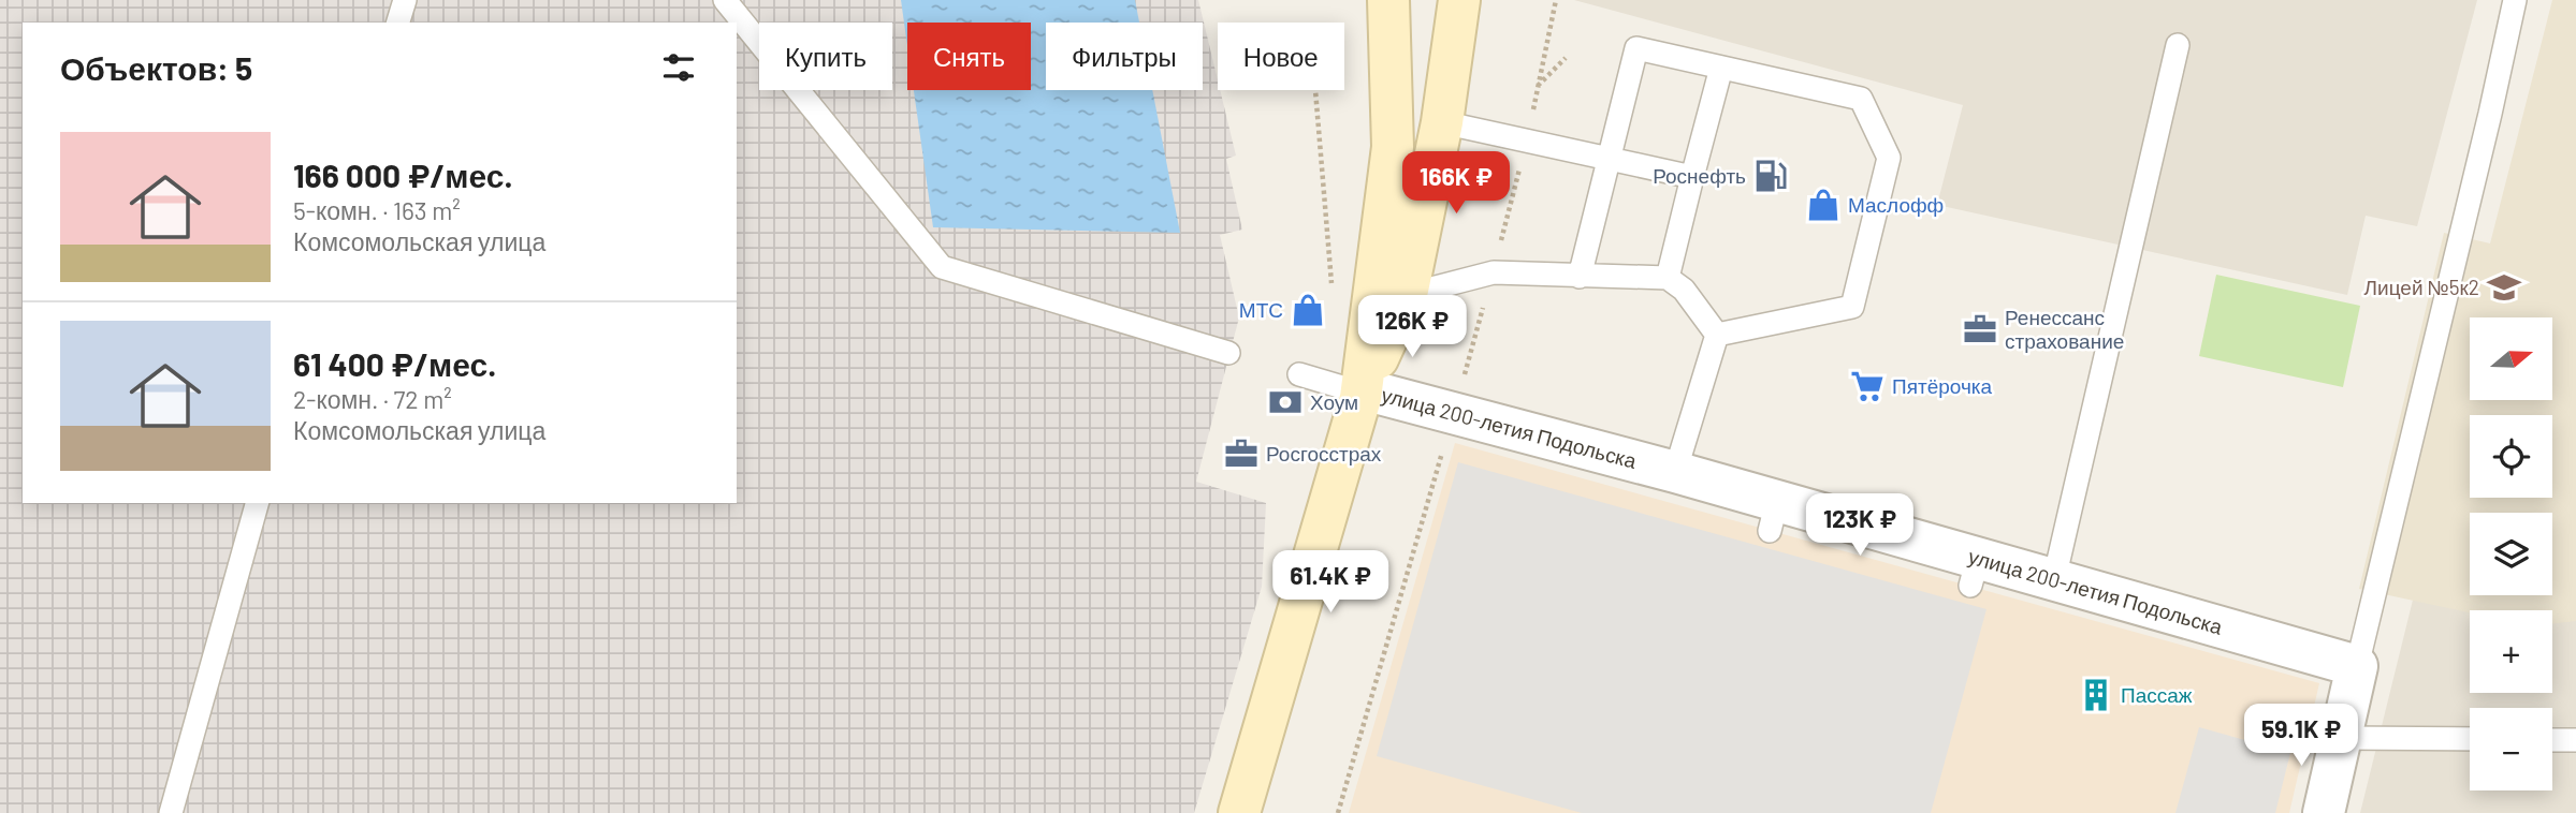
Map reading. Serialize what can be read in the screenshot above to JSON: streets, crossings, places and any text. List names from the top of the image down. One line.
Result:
{"streets":{"street":["улица 200-летия Подольска"]},"places":{"fuel station":["Роснефть"],"shop":["Маслофф","МТС"],"school or university":["Лицей №5к2"],"office":["Ренессанс страхование","Росгосстрах"],"supermarket":["Пятёрочка"],"bank":["Хоум"],"building":["Пассаж"]},"north":"right","page":{"chip":["Купить","Снять","Фильтры","Новое"],"heading":"Объектов: 5","list":[{"name":"166 000 ₽/мес.","note":"5-комн. · 163 m² · Комсомольская улица"},{"name":"61 400 ₽/мес.","note":"2-комн. · 72 m² · Комсомольская улица"}],"price":["166K ₽","126K ₽","123K ₽","61.4K ₽","59.1K ₽"],"map_buttons":["+","−"]}}
